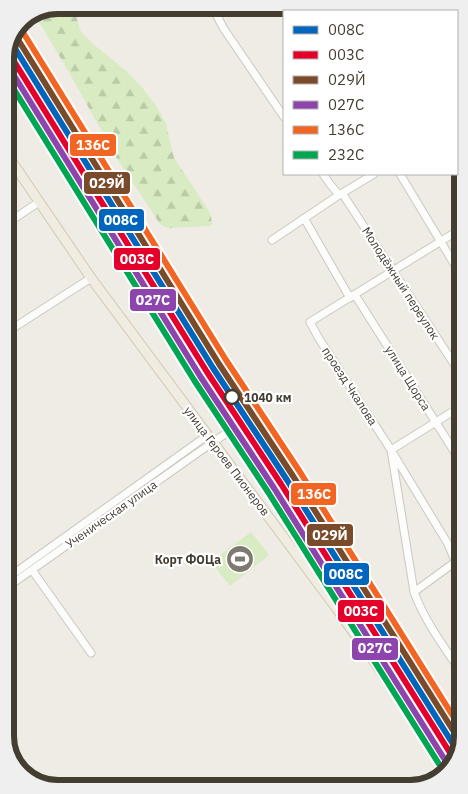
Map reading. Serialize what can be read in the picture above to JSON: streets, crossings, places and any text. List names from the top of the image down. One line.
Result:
{"streets":{"main road":["улица Героев Пионеров"],"street":["Молодёжный переулок","улица Щорса","проезд Чкалова","Ученическая улица"]},"crossings":[["улица Щорса","проезд Чкалова"],["улица Героев Пионеров","Ученическая улица"]],"places":{"other":["1040 км"],"sports":["Корт ФОЦа"]},"lines":["transit line 136С","transit line 029Й","transit line 008С","transit line 003С","transit line 027С","transit line 232C"],"legend":["008С","003С","029Й","027С","136С","232C"]}
